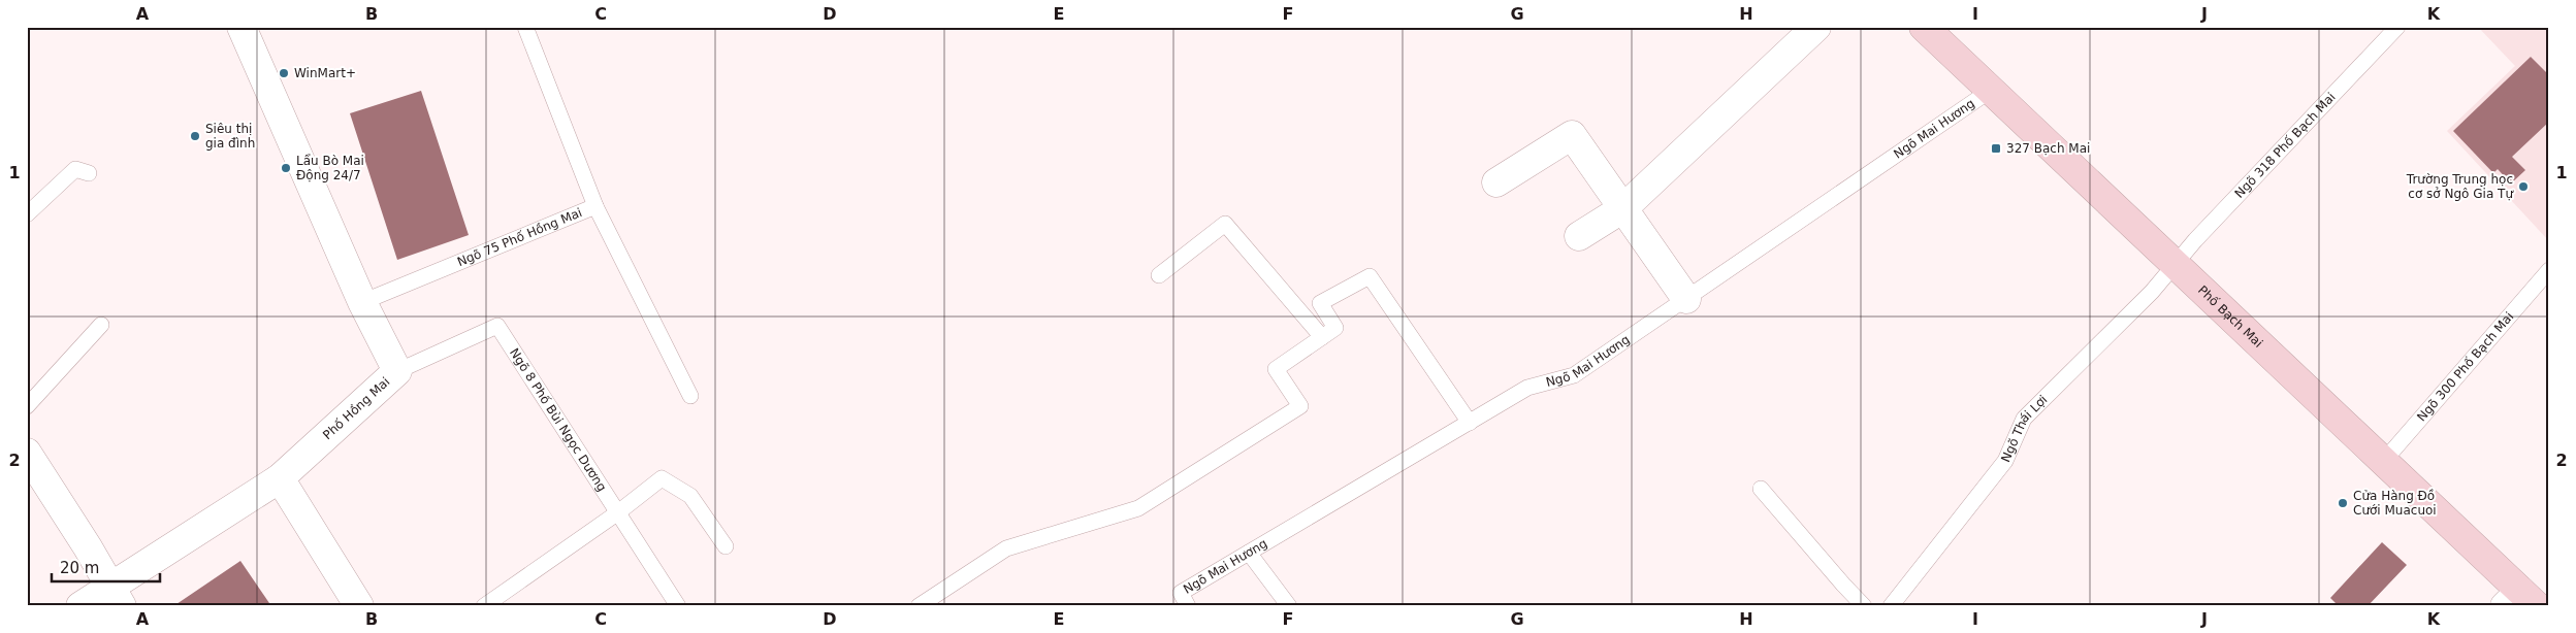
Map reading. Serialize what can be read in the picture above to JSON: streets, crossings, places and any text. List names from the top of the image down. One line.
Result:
{"streets":{"main road":["Phố Bạch Mai"],"street":["Phố Hồng Mai"],"lane":["Ngõ Mai Hương","Ngõ 318 Phố Bạch Mai","Ngõ 75 Phố Hồng Mai","Ngõ 300 Phố Bạch Mai","Ngõ 8 Phố Bùi Ngọc Dương","Ngõ Thái Lợi"]},"crossings":[["Ngõ Mai Hương","Phố Bạch Mai"],["Ngõ 318 Phố Bạch Mai","Phố Bạch Mai"],["Ngõ 318 Phố Bạch Mai","Ngõ Thái Lợi"],["Ngõ 75 Phố Hồng Mai","Phố Hồng Mai"],["Phố Bạch Mai","Ngõ 300 Phố Bạch Mai"],["Phố Bạch Mai","Ngõ Thái Lợi"],["Phố Hồng Mai","Ngõ 8 Phố Bùi Ngọc Dương"]],"places":{"other":["WinMart+","Siêu thị gia đình","Lẩu Bò Mai Động 24/7","Trường Trung học cơ sở Ngô Gia Tự","Cửa Hàng Đồ Cưới Muacuoi"],"transit":["327 Bạch Mai"]},"scale_bar":"20 m","grid":{"columns":["A","B","C","D","E","F","G","H","I","J","K"],"rows":["1","2"]}}
